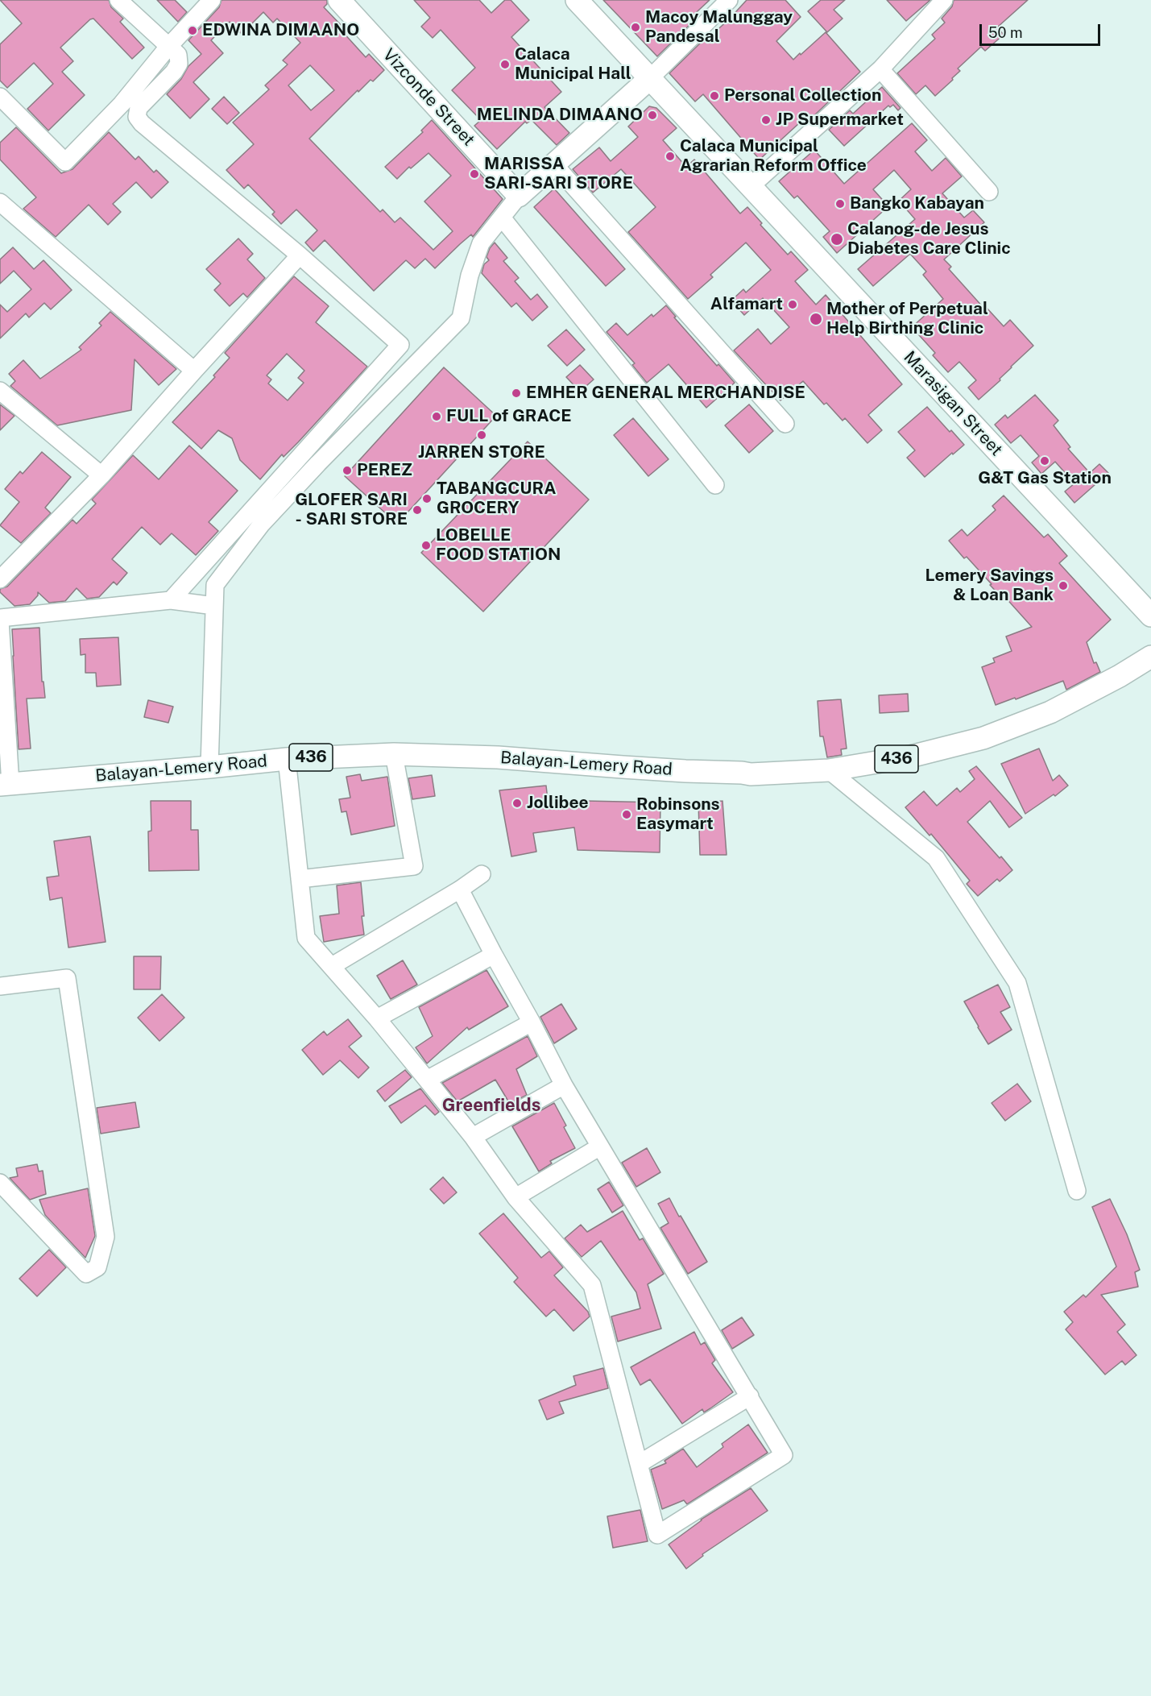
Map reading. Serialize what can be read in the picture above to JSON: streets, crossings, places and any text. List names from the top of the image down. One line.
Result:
{"streets":{"main road":["Vizconde Street","Marasigan Street","436","Balayan-Lemery Road"]},"districts":["Greenfields"],"places":["Macoy Malunggay Pandesal","EDWINA DIMAANO","Calaca Municipal Hall","Personal Collection","MELINDA DIMAANO","JP Supermarket","Calaca Municipal Agrarian Reform Office","MARISSA SARI-SARI STORE","Bangko Kabayan","Calanog-de Jesus Diabetes Care Clinic","Alfamart","Mother of Perpetual Help Birthing Clinic","EMHER GENERAL MERCHANDISE","FULL of GRACE","JARREN STORE","G&T Gas Station","PEREZ","TABANGCURA GROCERY","GLOFER SARI - SARI STORE","LOBELLE FOOD STATION","Lemery Savings & Loan Bank","Jollibee","Robinsons Easymart"],"scale_bar":"50 m"}
